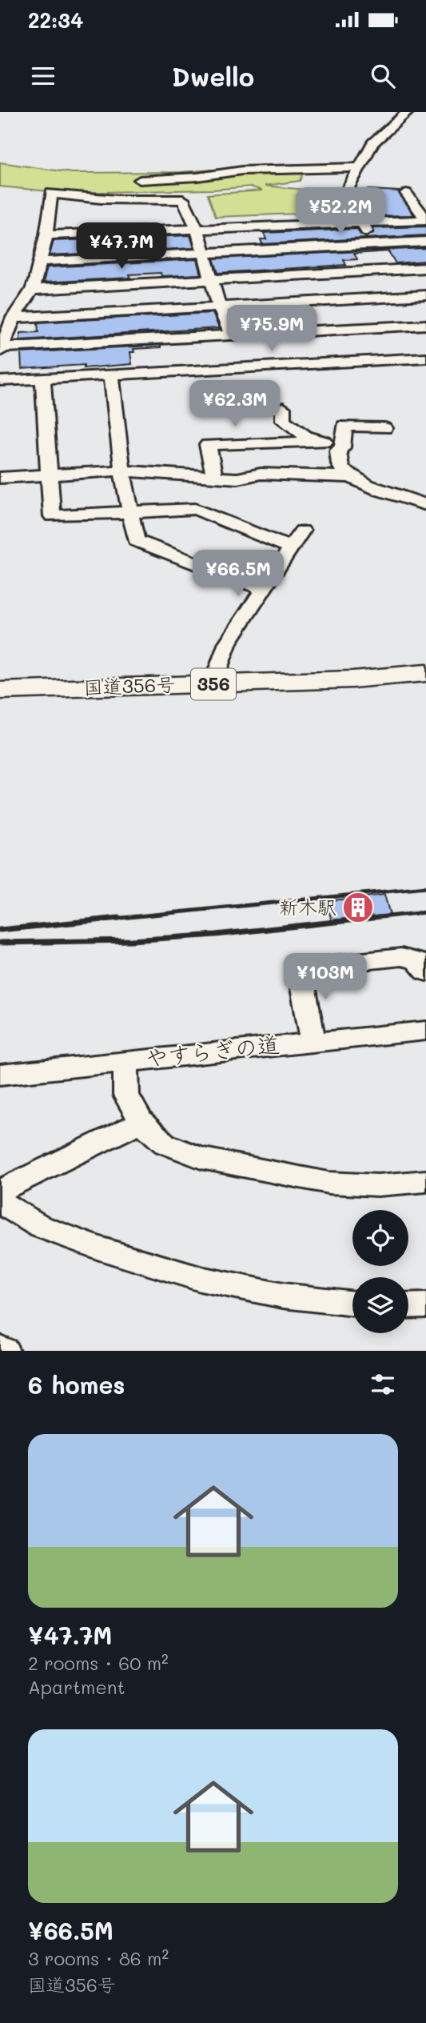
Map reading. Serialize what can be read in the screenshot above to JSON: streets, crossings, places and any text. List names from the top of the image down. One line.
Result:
{"streets":{"highway":["356","国道356号"],"street":["やすらぎの道"]},"places":{"building":["新木駅"]},"page":{"status":"22:34","header":"Dwello","price":["¥52.2M","¥47.7M","¥75.9M","¥62.3M","¥66.5M","¥103M"],"heading":"6 homes","list":[{"name":"¥47.7M","note":"2 rooms · 60 m² · Apartment"},{"name":"¥66.5M","note":"3 rooms · 86 m² · 国道356号"}]}}
